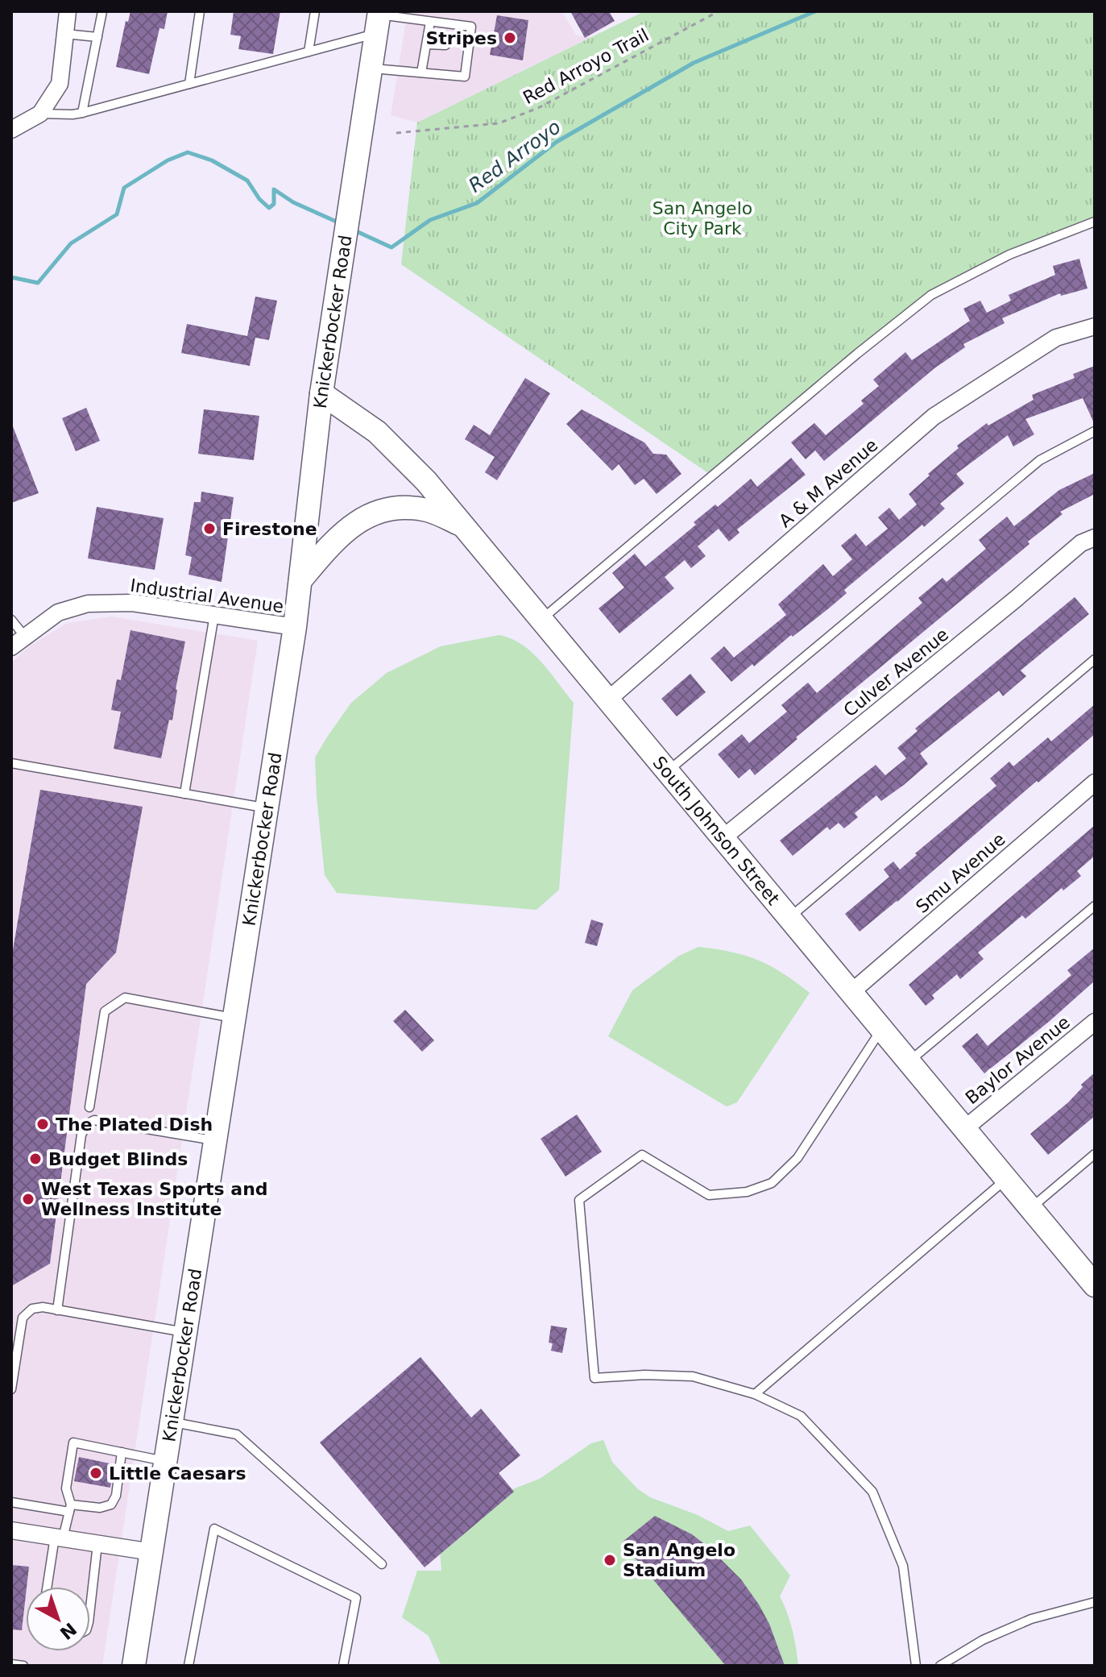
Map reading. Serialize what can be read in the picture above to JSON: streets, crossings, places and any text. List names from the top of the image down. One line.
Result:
{"streets":{"main road":["Knickerbocker Road","South Johnson Street"],"street":["A & M Avenue","Industrial Avenue","Culver Avenue","Smu Avenue","Baylor Avenue"],"path":["Red Arroyo Trail"]},"crossings":[["Knickerbocker Road","Industrial Avenue"],["Knickerbocker Road","South Johnson Street"],["A & M Avenue","South Johnson Street"],["Culver Avenue","South Johnson Street"],["South Johnson Street","Smu Avenue"],["South Johnson Street","Baylor Avenue"]],"water":["Red Arroyo"],"parks":["San Angelo City Park"],"places":["Stripes","Firestone","The Plated Dish","Budget Blinds","West Texas Sports and Wellness Institute","Little Caesars","San Angelo Stadium"],"north":"bottom right"}
